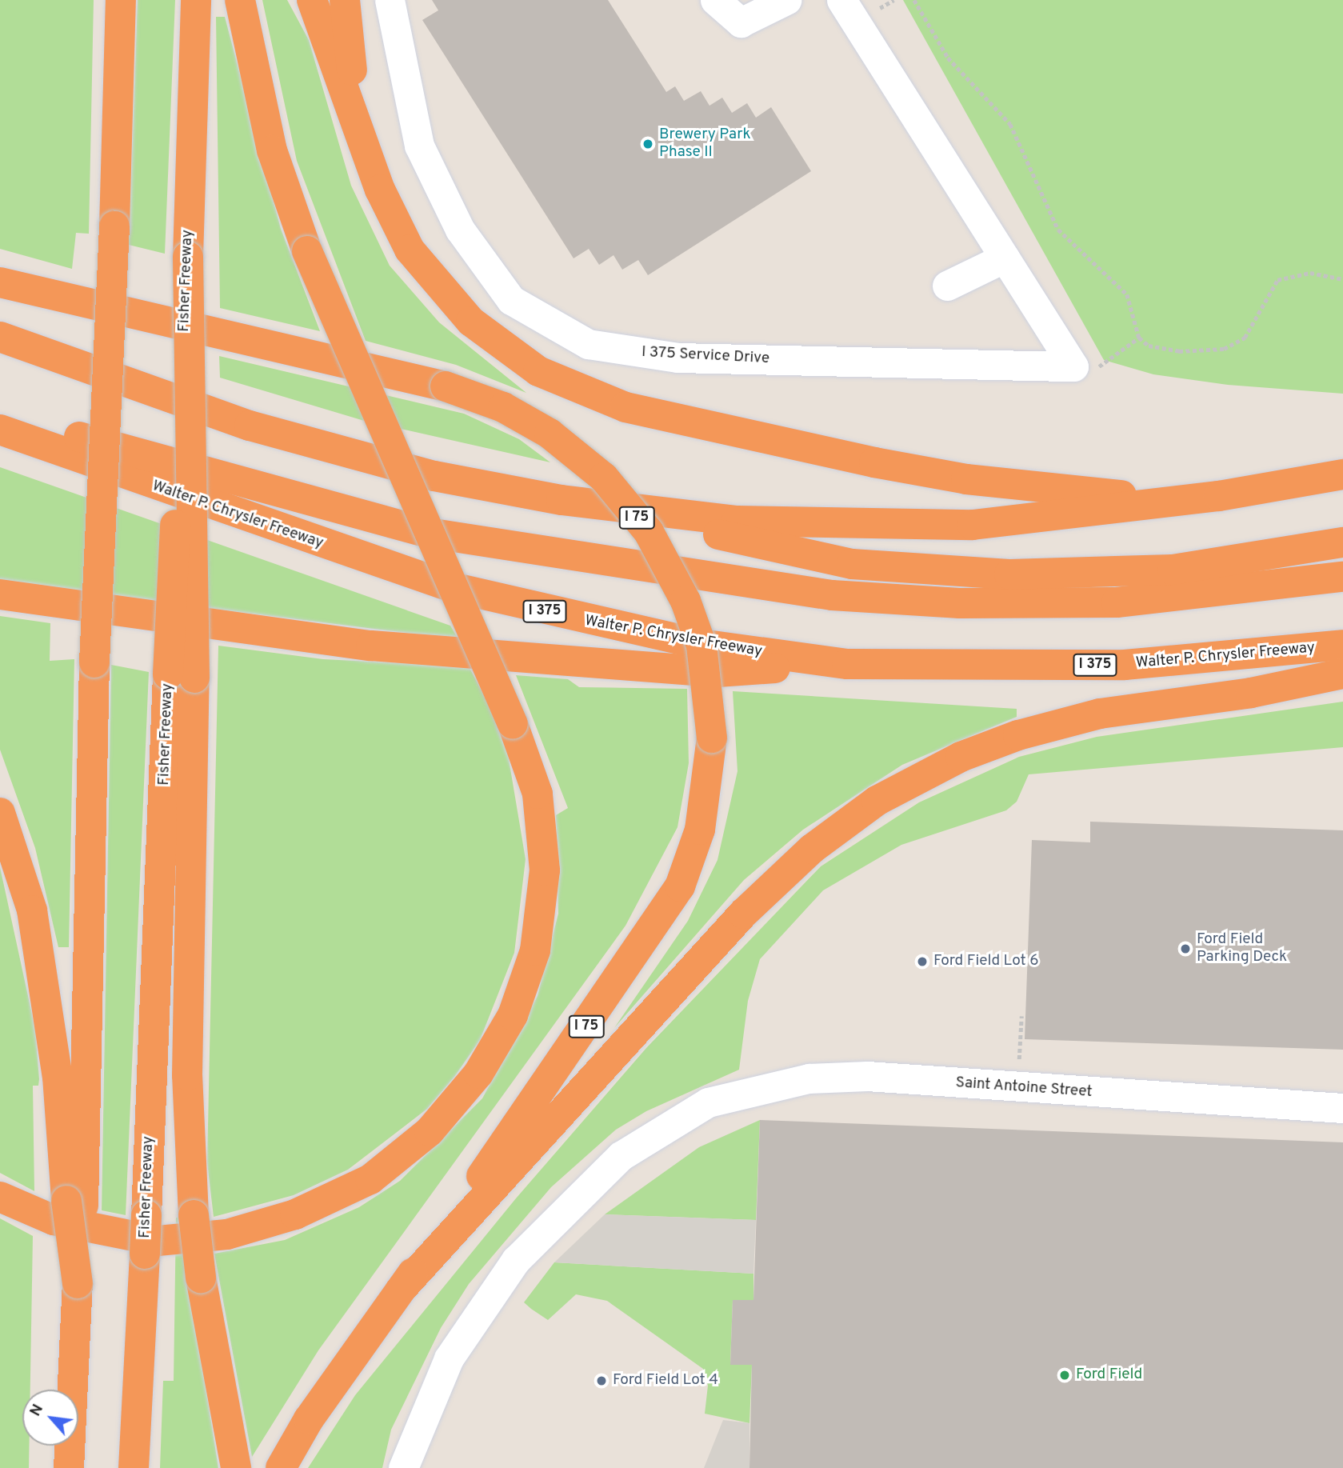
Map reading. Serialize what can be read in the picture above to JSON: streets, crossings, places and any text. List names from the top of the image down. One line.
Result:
{"streets":{"highway":["Fisher Freeway","Walter P. Chrysler Freeway","I 75","I 375"],"street":["I 375 Service Drive","Saint Antoine Street"]},"places":["Brewery Park Phase II","Ford Field Parking Deck","Ford Field Lot 6","Ford Field","Ford Field Lot 4"],"north":"top left"}
